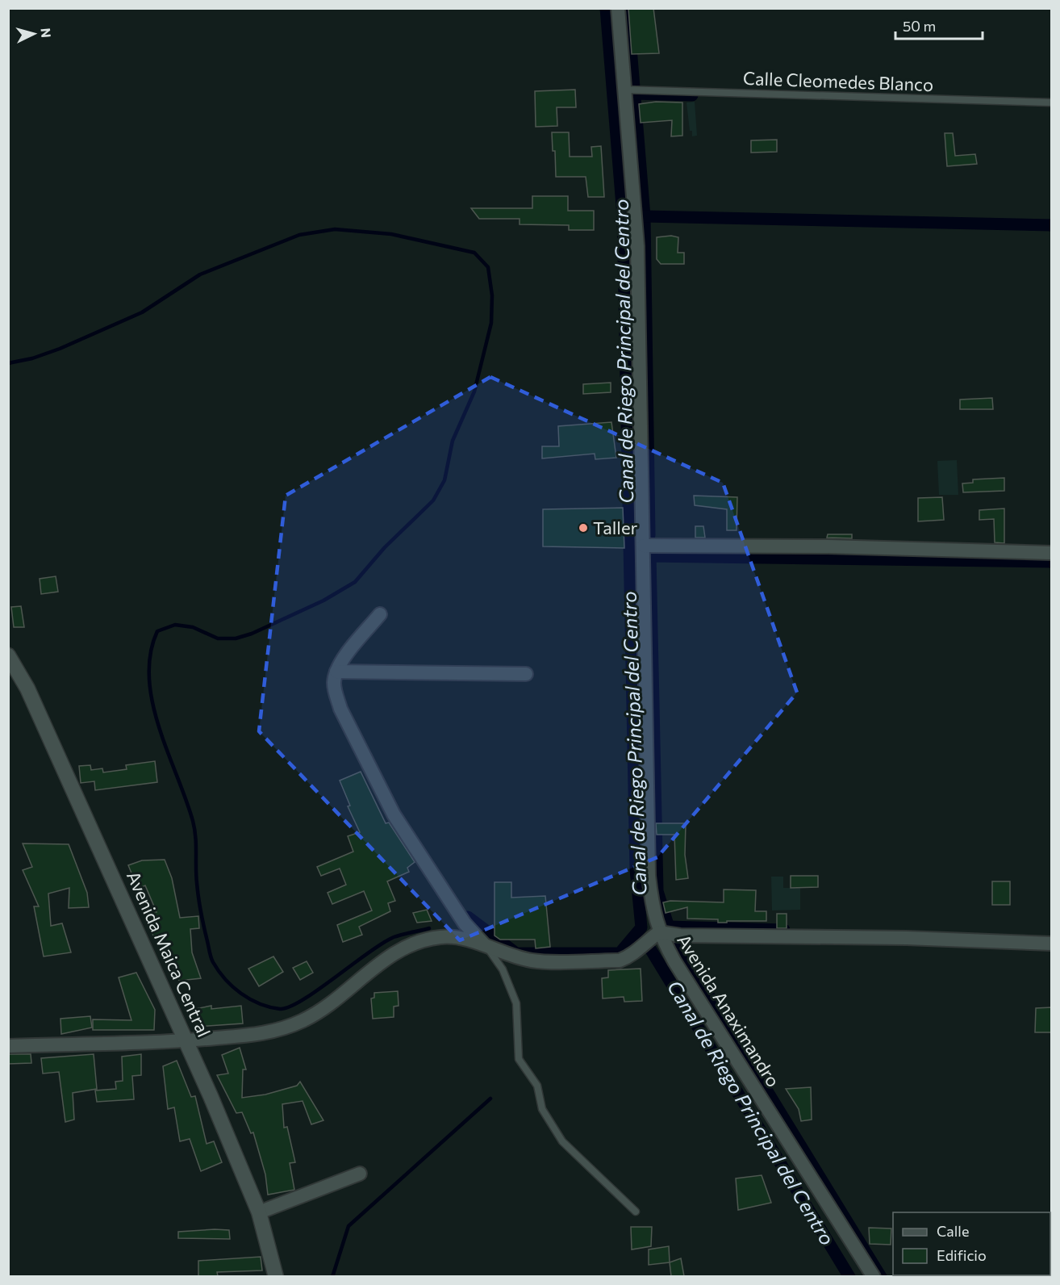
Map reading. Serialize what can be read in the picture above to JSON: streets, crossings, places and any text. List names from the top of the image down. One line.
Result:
{"streets":{"street":["Avenida Maica Central","Avenida Anaximandro"],"lane":["Calle Cleomedes Blanco"]},"crossings":[["Calle Cleomedes Blanco","Avenida Anaximandro"]],"water":["Canal de Riego Principal del Centro"],"places":["Taller"],"legend":["Calle","Edificio"],"scale_bar":"50 m","north":"right"}
